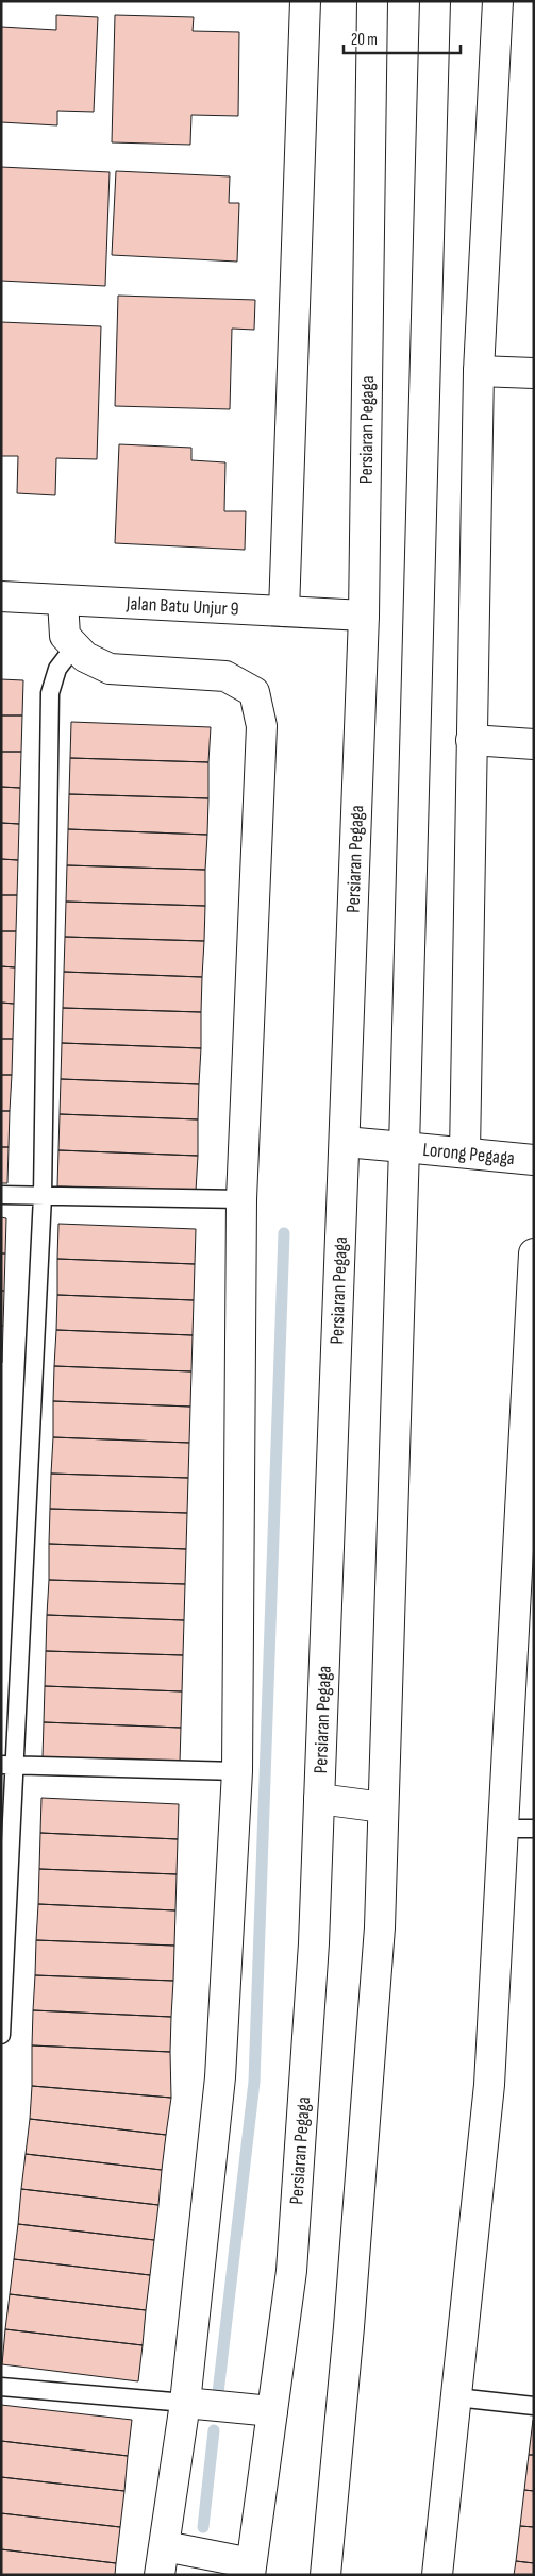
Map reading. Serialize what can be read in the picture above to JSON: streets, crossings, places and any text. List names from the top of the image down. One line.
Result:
{"streets":{"street":["Persiaran Pegaga","Jalan Batu Unjur 9","Lorong Pegaga"]},"crossings":[["Persiaran Pegaga","Jalan Batu Unjur 9"],["Persiaran Pegaga","Lorong Pegaga"]],"scale_bar":"20 m"}
